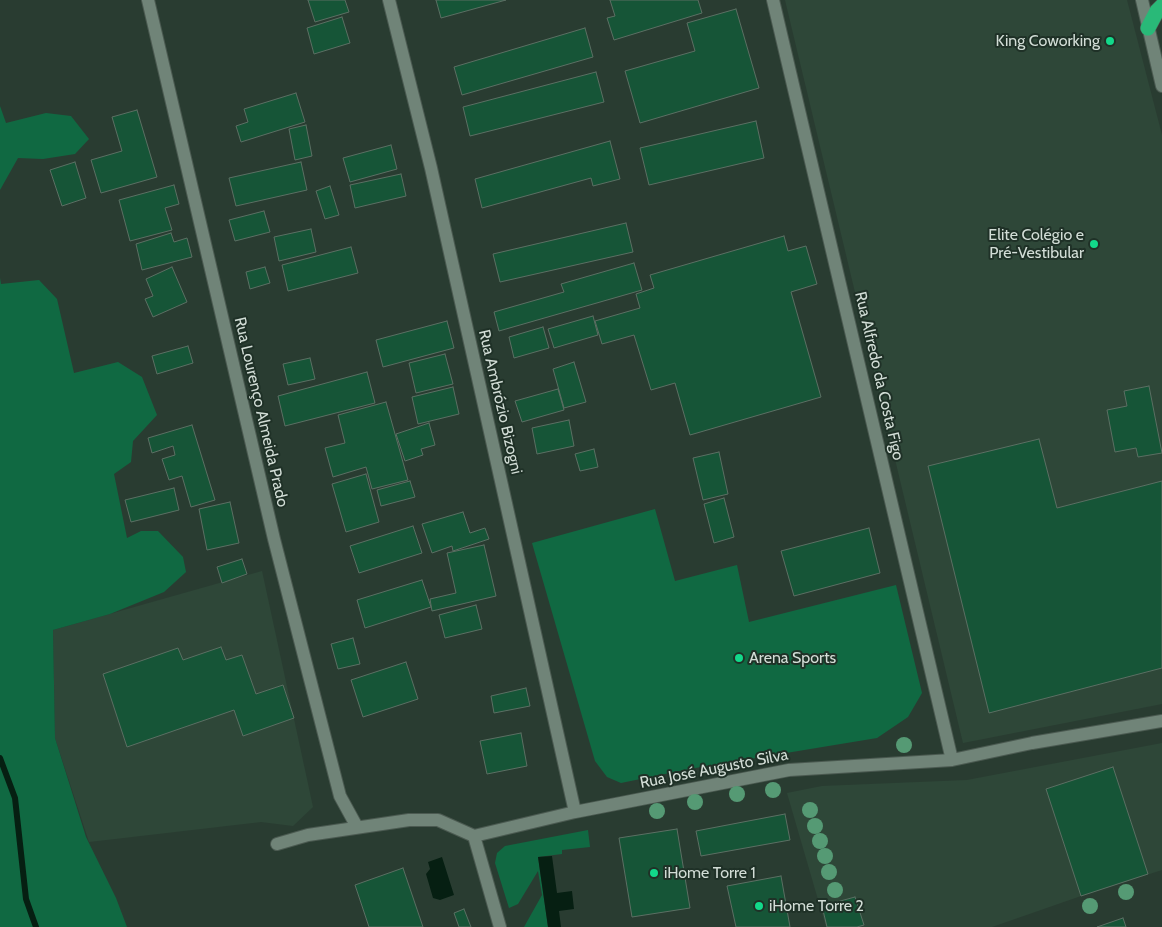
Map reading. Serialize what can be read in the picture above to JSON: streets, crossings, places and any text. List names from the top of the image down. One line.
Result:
{"streets":{"street":["Rua Alfredo da Costa Figo","Rua Ambrózio Bizogni","Rua Lourenço Almeida Prado","Rua José Augusto Silva"]},"crossings":[["Rua Alfredo da Costa Figo","Rua José Augusto Silva"],["Rua Ambrózio Bizogni","Rua José Augusto Silva"]],"places":["King Coworking","Elite Colégio e Pré-Vestibular","Arena Sports","iHome Torre 1","iHome Torre 2"]}
